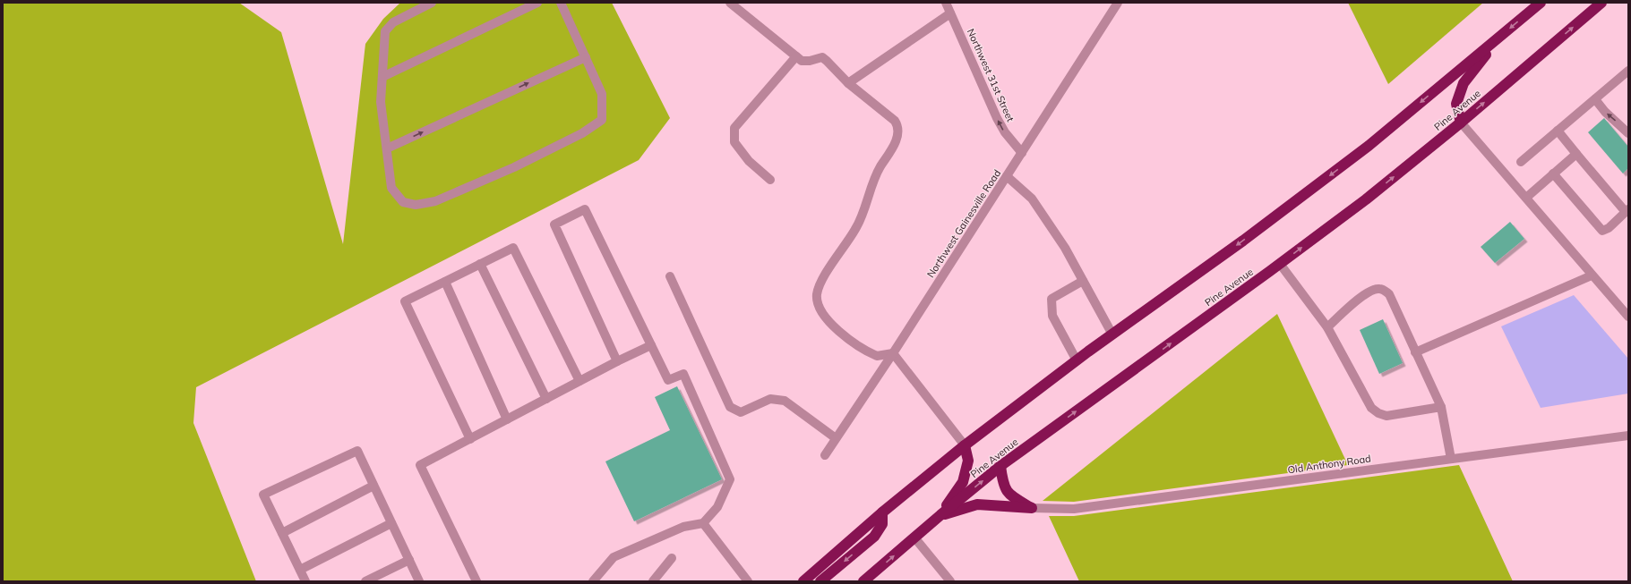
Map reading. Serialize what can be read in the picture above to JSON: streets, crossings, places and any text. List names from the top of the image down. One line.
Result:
{"streets":{"highway":["Pine Avenue"],"street":["Northwest 31st Street","Northwest Gainesville Road","Old Anthony Road"]},"crossings":[["Northwest 31st Street","Northwest Gainesville Road"]],"one_way":["Northwest 31st Street"]}
